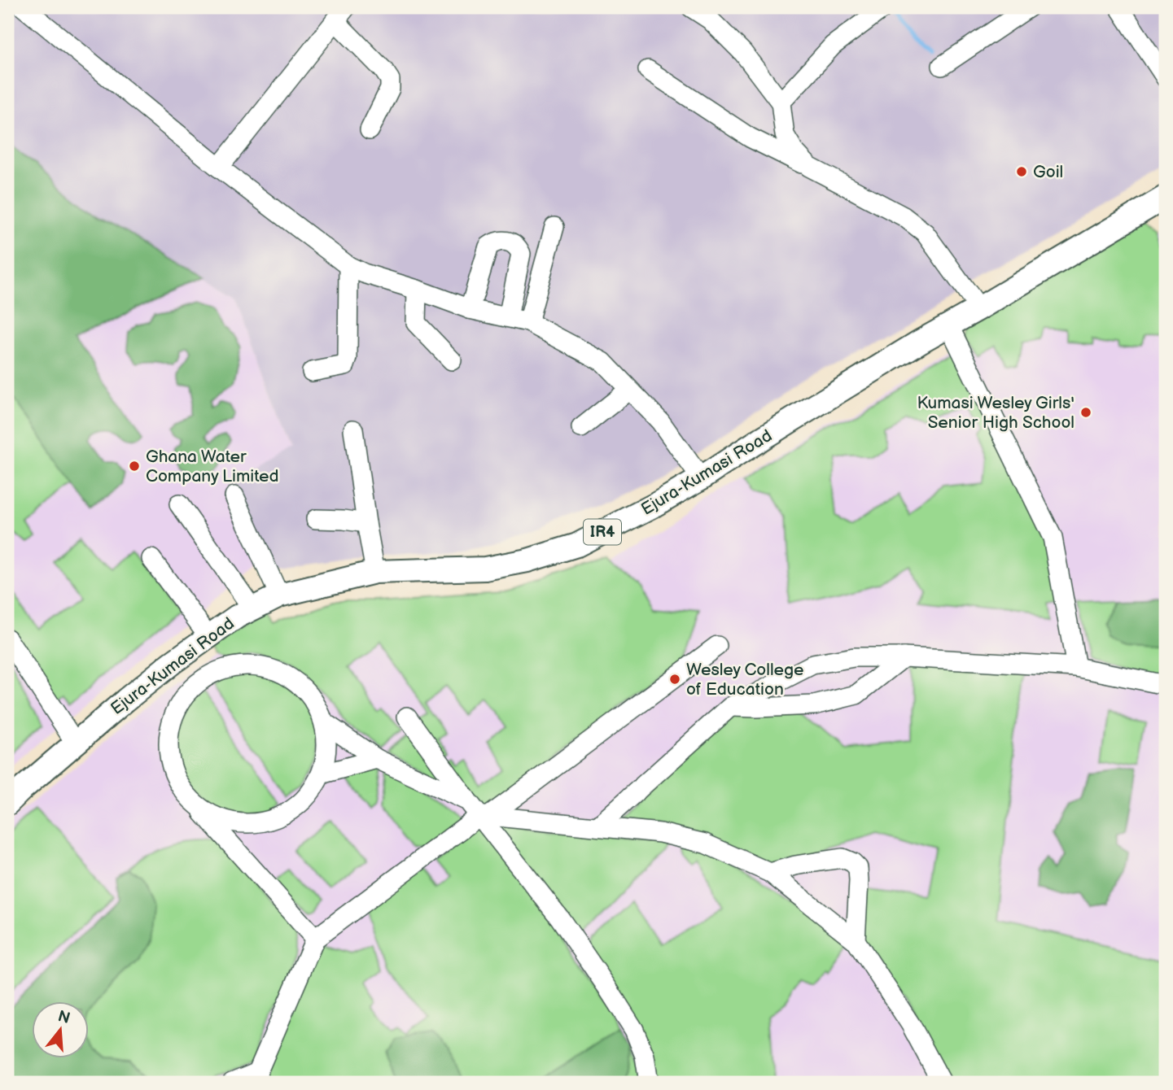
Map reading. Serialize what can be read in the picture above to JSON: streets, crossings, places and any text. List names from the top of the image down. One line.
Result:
{"streets":{"main road":["Ejura-Kumasi Road","IR4"]},"places":["Goil","Kumasi Wesley Girls' Senior High School","Ghana Water Company Limited","Wesley College of Education"],"north":"top"}
